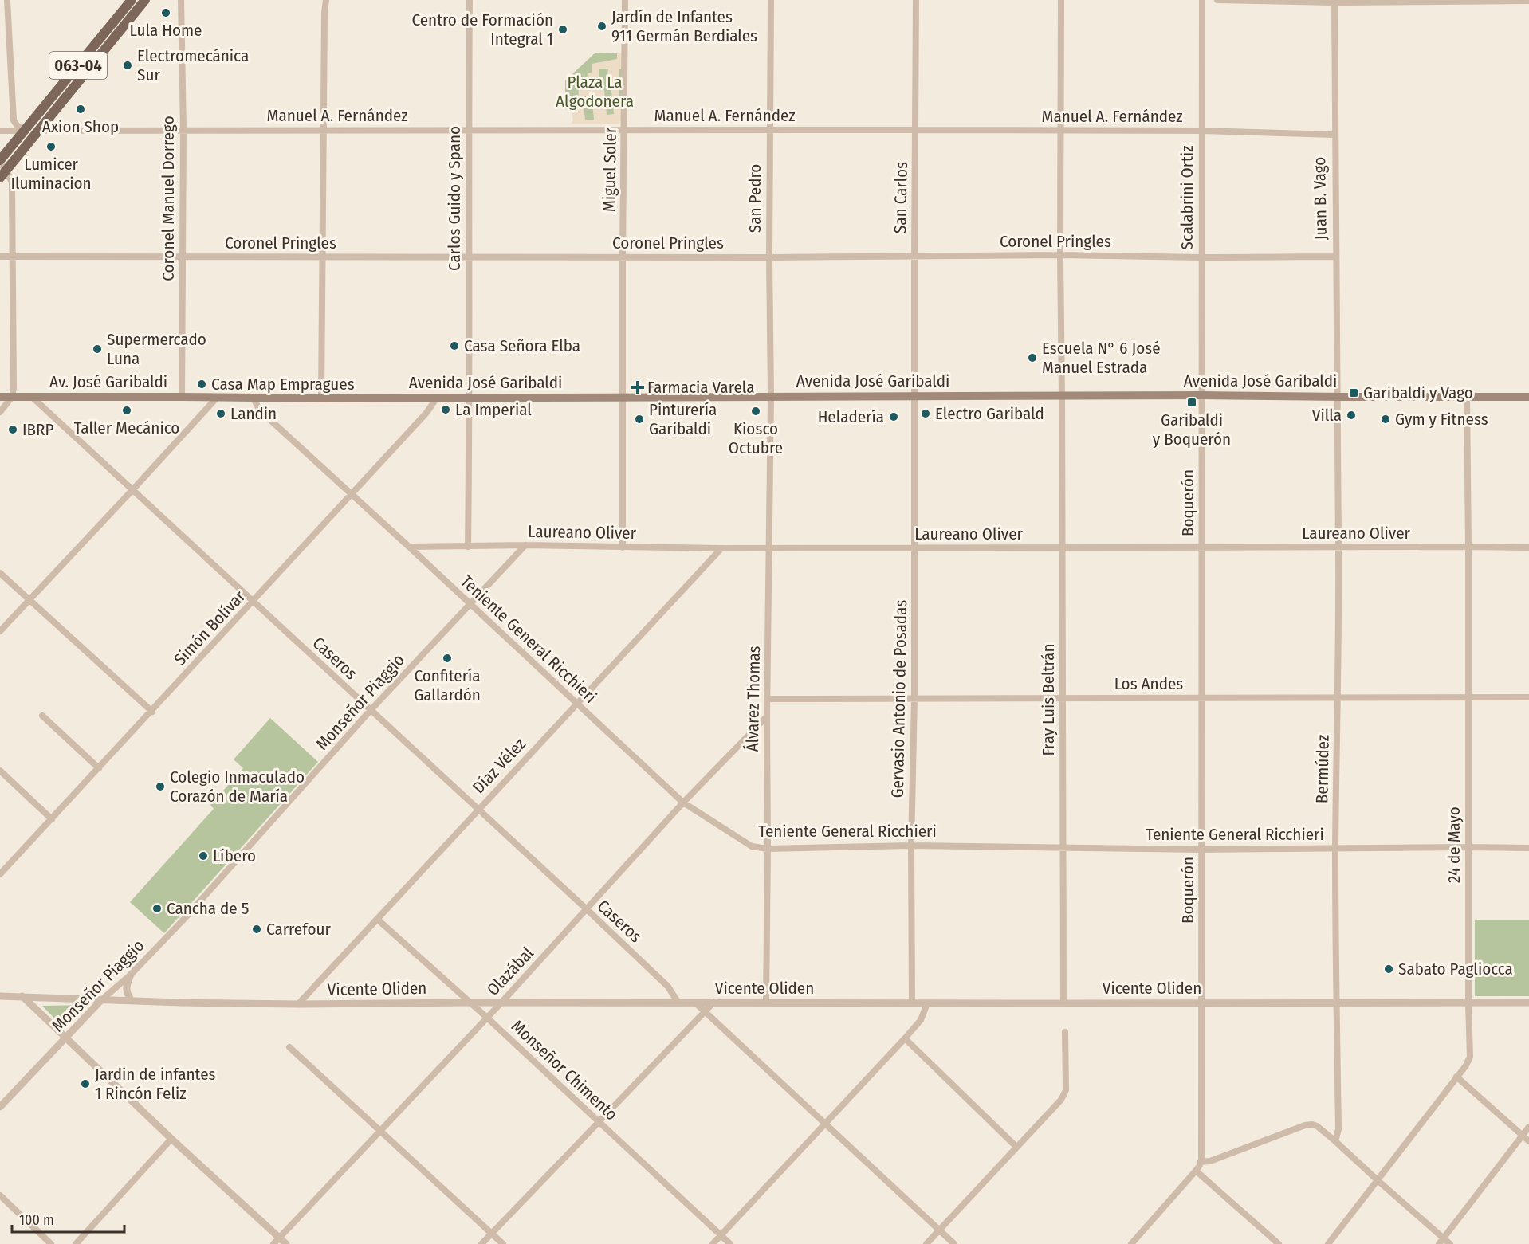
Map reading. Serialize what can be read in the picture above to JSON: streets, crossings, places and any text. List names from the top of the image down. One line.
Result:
{"streets":{"main road":["063-04","Avenida José Garibaldi","Av. José Garibaldi"],"street":["Manuel A. Fernández","Miguel Soler","San Carlos","Scalabrini Ortiz","Coronel Manuel Dorrego","Carlos Guido y Spano","San Pedro","Juan B. Vago","Coronel Pringles","Boquerón","Laureano Oliver","Simón Bolívar","Teniente General Ricchieri","Caseros","Los Andes","Álvarez Thomas","Gervasio Antonio de Posadas","Fray Luis Beltrán","Monseñor Piaggio","Díaz Vélez","Bermúdez","24 de Mayo","Olazábal","Vicente Oliden","Monseñor Chimento"]},"crossings":[["063-04","Manuel A. Fernández"],["Manuel A. Fernández","Miguel Soler"],["Manuel A. Fernández","San Carlos"],["Manuel A. Fernández","Scalabrini Ortiz"],["Manuel A. Fernández","Coronel Manuel Dorrego"],["Manuel A. Fernández","Carlos Guido y Spano"],["Manuel A. Fernández","San Pedro"],["Manuel A. Fernández","Juan B. Vago"],["Manuel A. Fernández","Fray Luis Beltrán"],["Miguel Soler","Coronel Pringles"],["Miguel Soler","Avenida José Garibaldi"],["Miguel Soler","Laureano Oliver"],["San Carlos","Coronel Pringles"],["San Carlos","Avenida José Garibaldi"],["San Carlos","Gervasio Antonio de Posadas"],["Scalabrini Ortiz","Coronel Pringles"],["Scalabrini Ortiz","Avenida José Garibaldi"],["Scalabrini Ortiz","Boquerón"],["Coronel Manuel Dorrego","Coronel Pringles"],["Coronel Manuel Dorrego","Av. José Garibaldi"],["Carlos Guido y Spano","Coronel Pringles"],["Carlos Guido y Spano","Avenida José Garibaldi"],["Carlos Guido y Spano","Laureano Oliver"],["San Pedro","Coronel Pringles"],["San Pedro","Avenida José Garibaldi"],["San Pedro","Álvarez Thomas"],["Juan B. Vago","Coronel Pringles"],["Juan B. Vago","Avenida José Garibaldi"],["Juan B. Vago","Bermúdez"],["Coronel Pringles","Fray Luis Beltrán"],["Avenida José Garibaldi","Av. José Garibaldi"],["Avenida José Garibaldi","Boquerón"],["Avenida José Garibaldi","Simón Bolívar"],["Avenida José Garibaldi","Teniente General Ricchieri"],["Avenida José Garibaldi","Álvarez Thomas"],["Avenida José Garibaldi","Gervasio Antonio de Posadas"],["Avenida José Garibaldi","Fray Luis Beltrán"],["Avenida José Garibaldi","Bermúdez"],["Avenida José Garibaldi","24 de Mayo"],["Av. José Garibaldi","Caseros"],["Boquerón","Laureano Oliver"],["Boquerón","Teniente General Ricchieri"],["Boquerón","Los Andes"],["Boquerón","Vicente Oliden"],["Laureano Oliver","Teniente General Ricchieri"],["Laureano Oliver","Álvarez Thomas"],["Laureano Oliver","Gervasio Antonio de Posadas"],["Laureano Oliver","Fray Luis Beltrán"],["Laureano Oliver","Monseñor Piaggio"],["Laureano Oliver","Díaz Vélez"],["Laureano Oliver","Bermúdez"],["Laureano Oliver","24 de Mayo"],["Simón Bolívar","Teniente General Ricchieri"],["Simón Bolívar","Caseros"],["Teniente General Ricchieri","Álvarez Thomas"],["Teniente General Ricchieri","Gervasio Antonio de Posadas"],["Teniente General Ricchieri","Fray Luis Beltrán"],["Teniente General Ricchieri","Monseñor Piaggio"],["Teniente General Ricchieri","Díaz Vélez"],["Teniente General Ricchieri","Bermúdez"],["Teniente General Ricchieri","24 de Mayo"],["Teniente General Ricchieri","Olazábal"],["Caseros","Monseñor Piaggio"],["Caseros","Díaz Vélez"],["Caseros","Olazábal"],["Caseros","Vicente Oliden"],["Los Andes","Álvarez Thomas"],["Los Andes","Gervasio Antonio de Posadas"],["Los Andes","Fray Luis Beltrán"],["Los Andes","Bermúdez"],["Los Andes","24 de Mayo"],["Álvarez Thomas","Olazábal"],["Álvarez Thomas","Vicente Oliden"],["Gervasio Antonio de Posadas","Vicente Oliden"],["Fray Luis Beltrán","Vicente Oliden"],["Monseñor Piaggio","Vicente Oliden"],["Díaz Vélez","Vicente Oliden"],["Díaz Vélez","Monseñor Chimento"],["Bermúdez","Vicente Oliden"],["24 de Mayo","Vicente Oliden"],["Olazábal","Vicente Oliden"],["Olazábal","Monseñor Chimento"],["Vicente Oliden","Monseñor Chimento"]],"parks":["Plaza La Algodonera"],"places":{"other":["Lula Home","Jardín de Infantes 911 Germán Berdiales","Centro de Formación Integral 1","Electromecánica Sur","Axion Shop","Lumicer Iluminacion","Casa Señora Elba","Supermercado Luna","Escuela N° 6 José Manuel Estrada","Casa Map Empragues","La Imperial","Taller Mecánico","Kiosco Octubre","Landin","Electro Garibald","Villa","Heladería","Pinturería Garibaldi","Gym y Fitness","IBRP","Confitería Gallardón","Colegio Inmaculado Corazón de María","Líbero","Cancha de 5","Carrefour","Sabato Pagliocca","Jardin de infantes 1 Rincón Feliz"],"health":["Farmacia Varela"],"transit":["Garibaldi y Vago","Garibaldi y Boquerón"]},"scale_bar":"100 m"}
